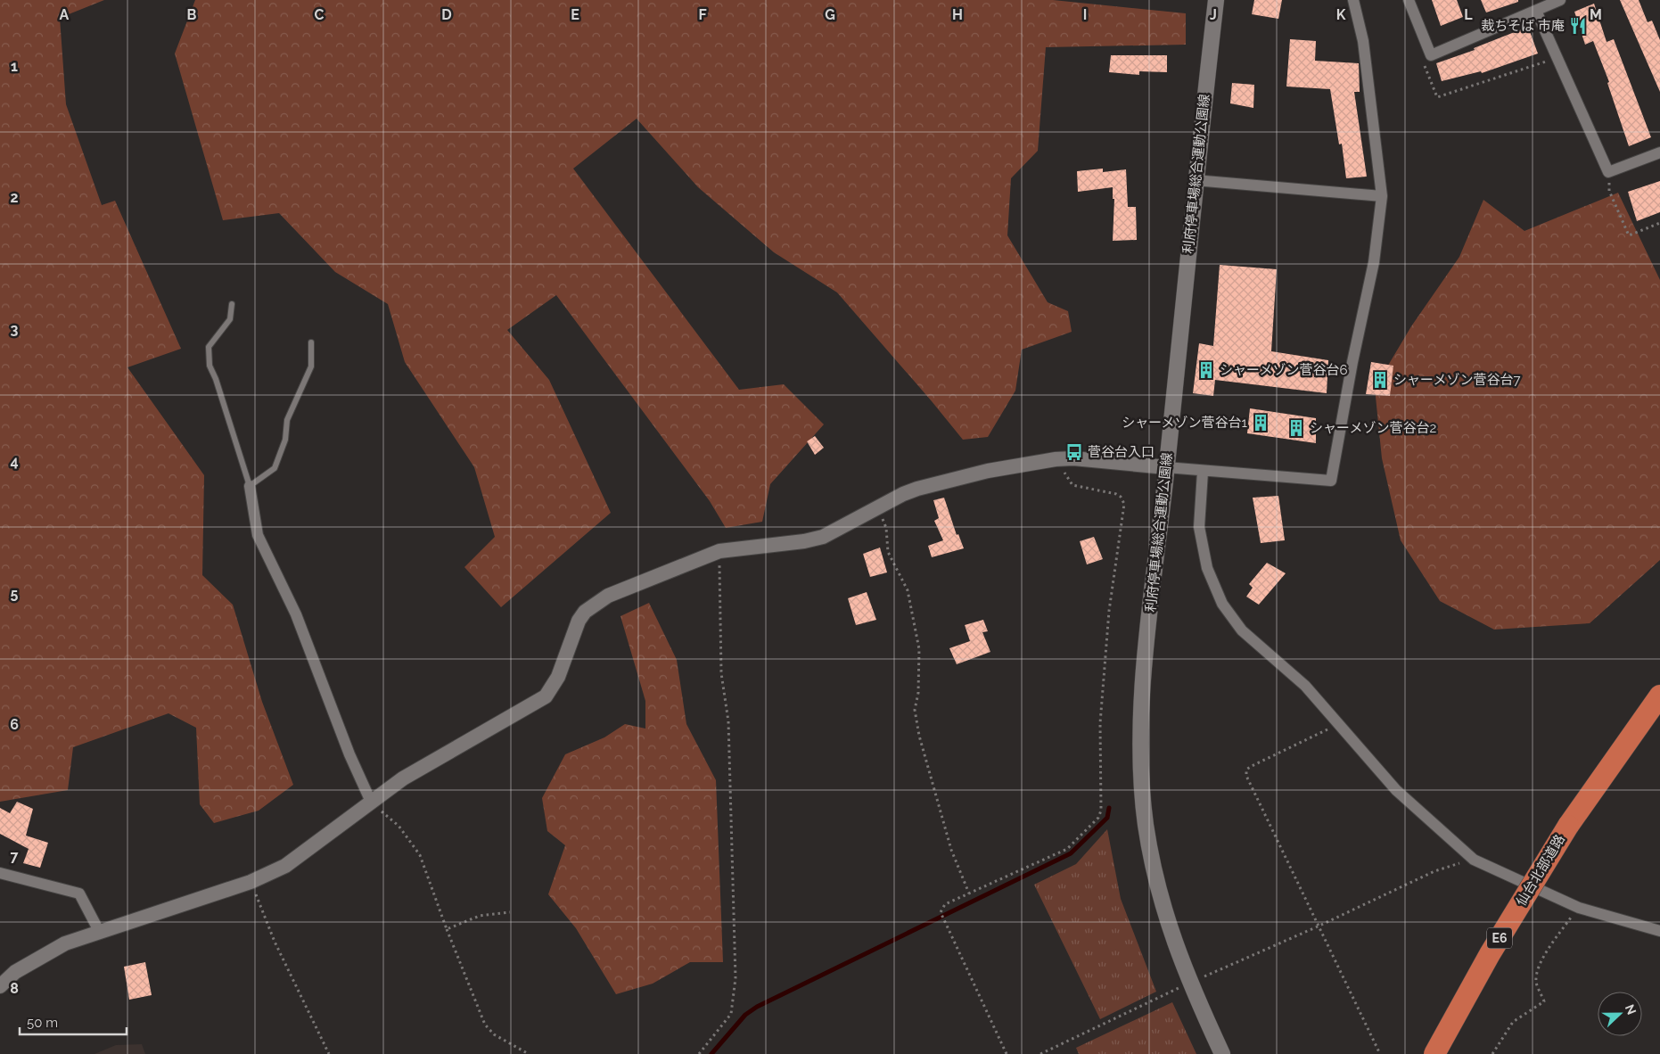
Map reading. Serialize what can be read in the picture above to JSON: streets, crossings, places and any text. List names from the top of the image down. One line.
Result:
{"streets":{"highway":["仙台北部道路","E6"],"main road":["利府停車場総合運動公園線"]},"places":{"restaurant":["裁ちそば 市庵"],"building":["シャーメゾン菅谷台6","シャーメゾン菅谷台7","シャーメゾン菅谷台1","シャーメゾン菅谷台2"],"bus stop":["菅谷台入口"]},"scale_bar":"50 m","north":"right","grid":{"columns":["A","B","C","D","E","F","G","H","I","J","K","L","M"],"rows":["1","2","3","4","5","6","7","8"]}}
